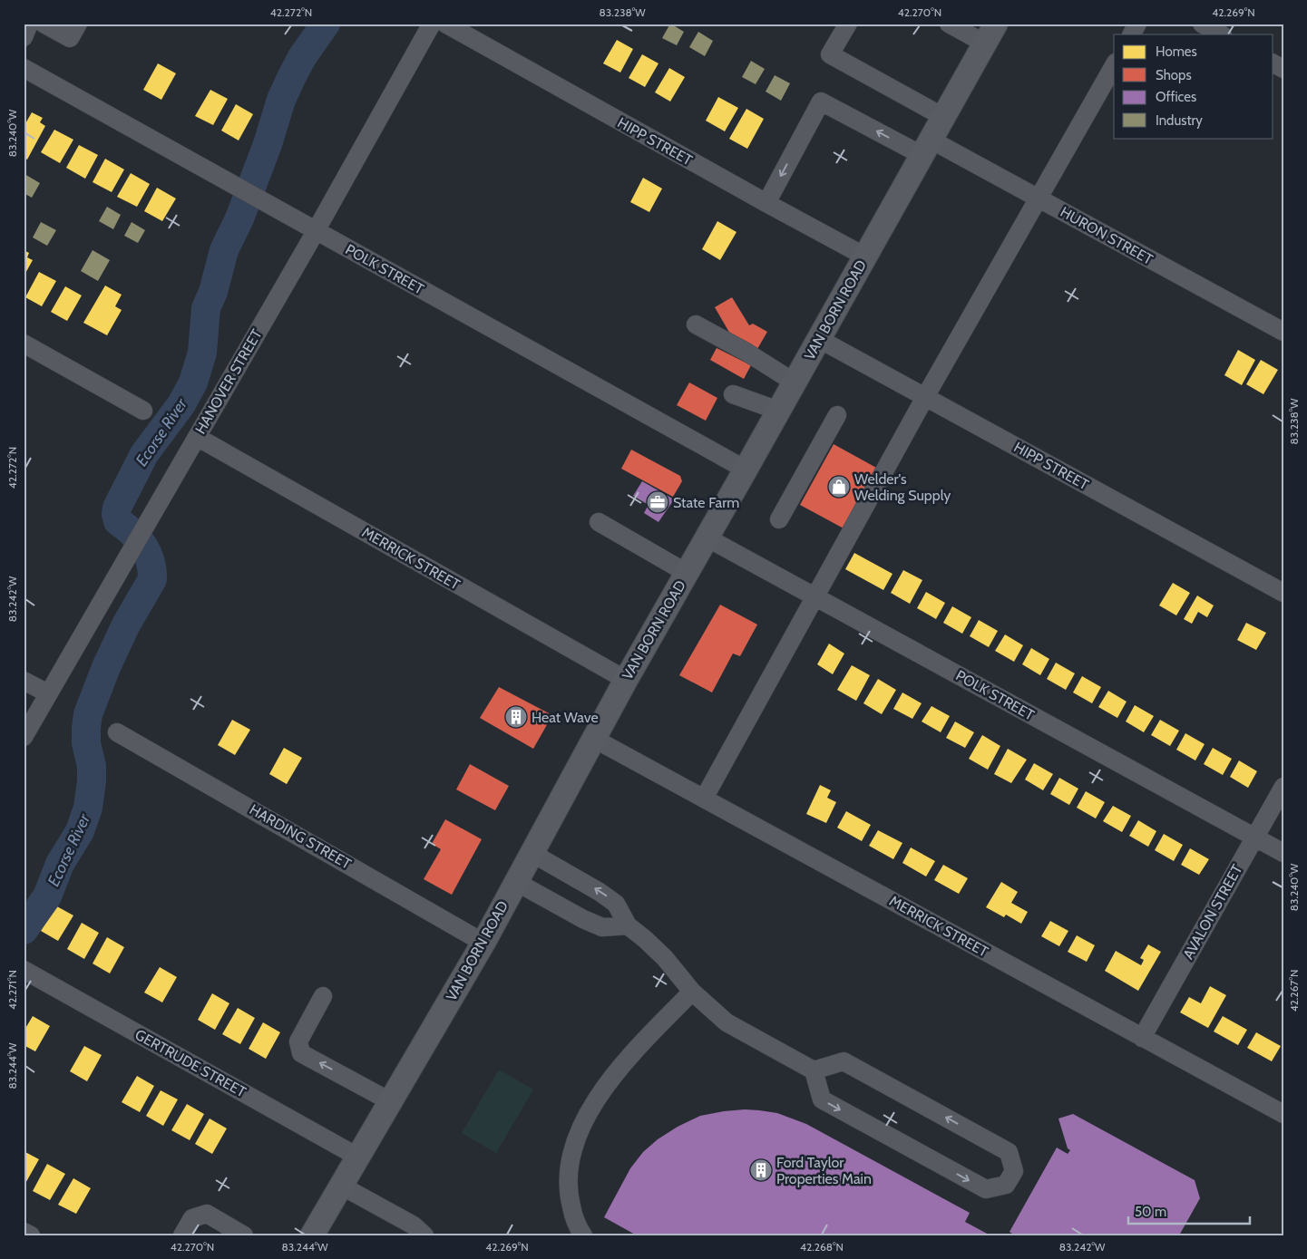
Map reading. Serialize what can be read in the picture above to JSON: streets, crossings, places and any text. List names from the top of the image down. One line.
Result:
{"streets":{"main road":["VAN BORN ROAD"],"street":["HIPP STREET","HURON STREET","POLK STREET","HANOVER STREET","MERRICK STREET","HARDING STREET","AVALON STREET","GERTRUDE STREET"]},"crossings":[["HIPP STREET","HURON STREET"],["HIPP STREET","VAN BORN ROAD"],["HURON STREET","VAN BORN ROAD"],["POLK STREET","VAN BORN ROAD"],["POLK STREET","HANOVER STREET"],["POLK STREET","AVALON STREET"],["VAN BORN ROAD","MERRICK STREET"],["VAN BORN ROAD","HARDING STREET"],["VAN BORN ROAD","GERTRUDE STREET"],["HANOVER STREET","MERRICK STREET"],["MERRICK STREET","AVALON STREET"]],"water":["Ecorse River"],"places":{"shop":["Welder's Welding Supply"],"office":["State Farm"],"building":["Heat Wave","Ford Taylor Properties Main"]},"legend":["Homes","Shops","Offices","Industry"],"scale_bar":"50 m","coordinates":["42.272°N","83.238°W","42.270°N","42.269°N","83.240°W","83.242°W","42.271°N","42.267°N","83.244°W","42.268°N"]}
